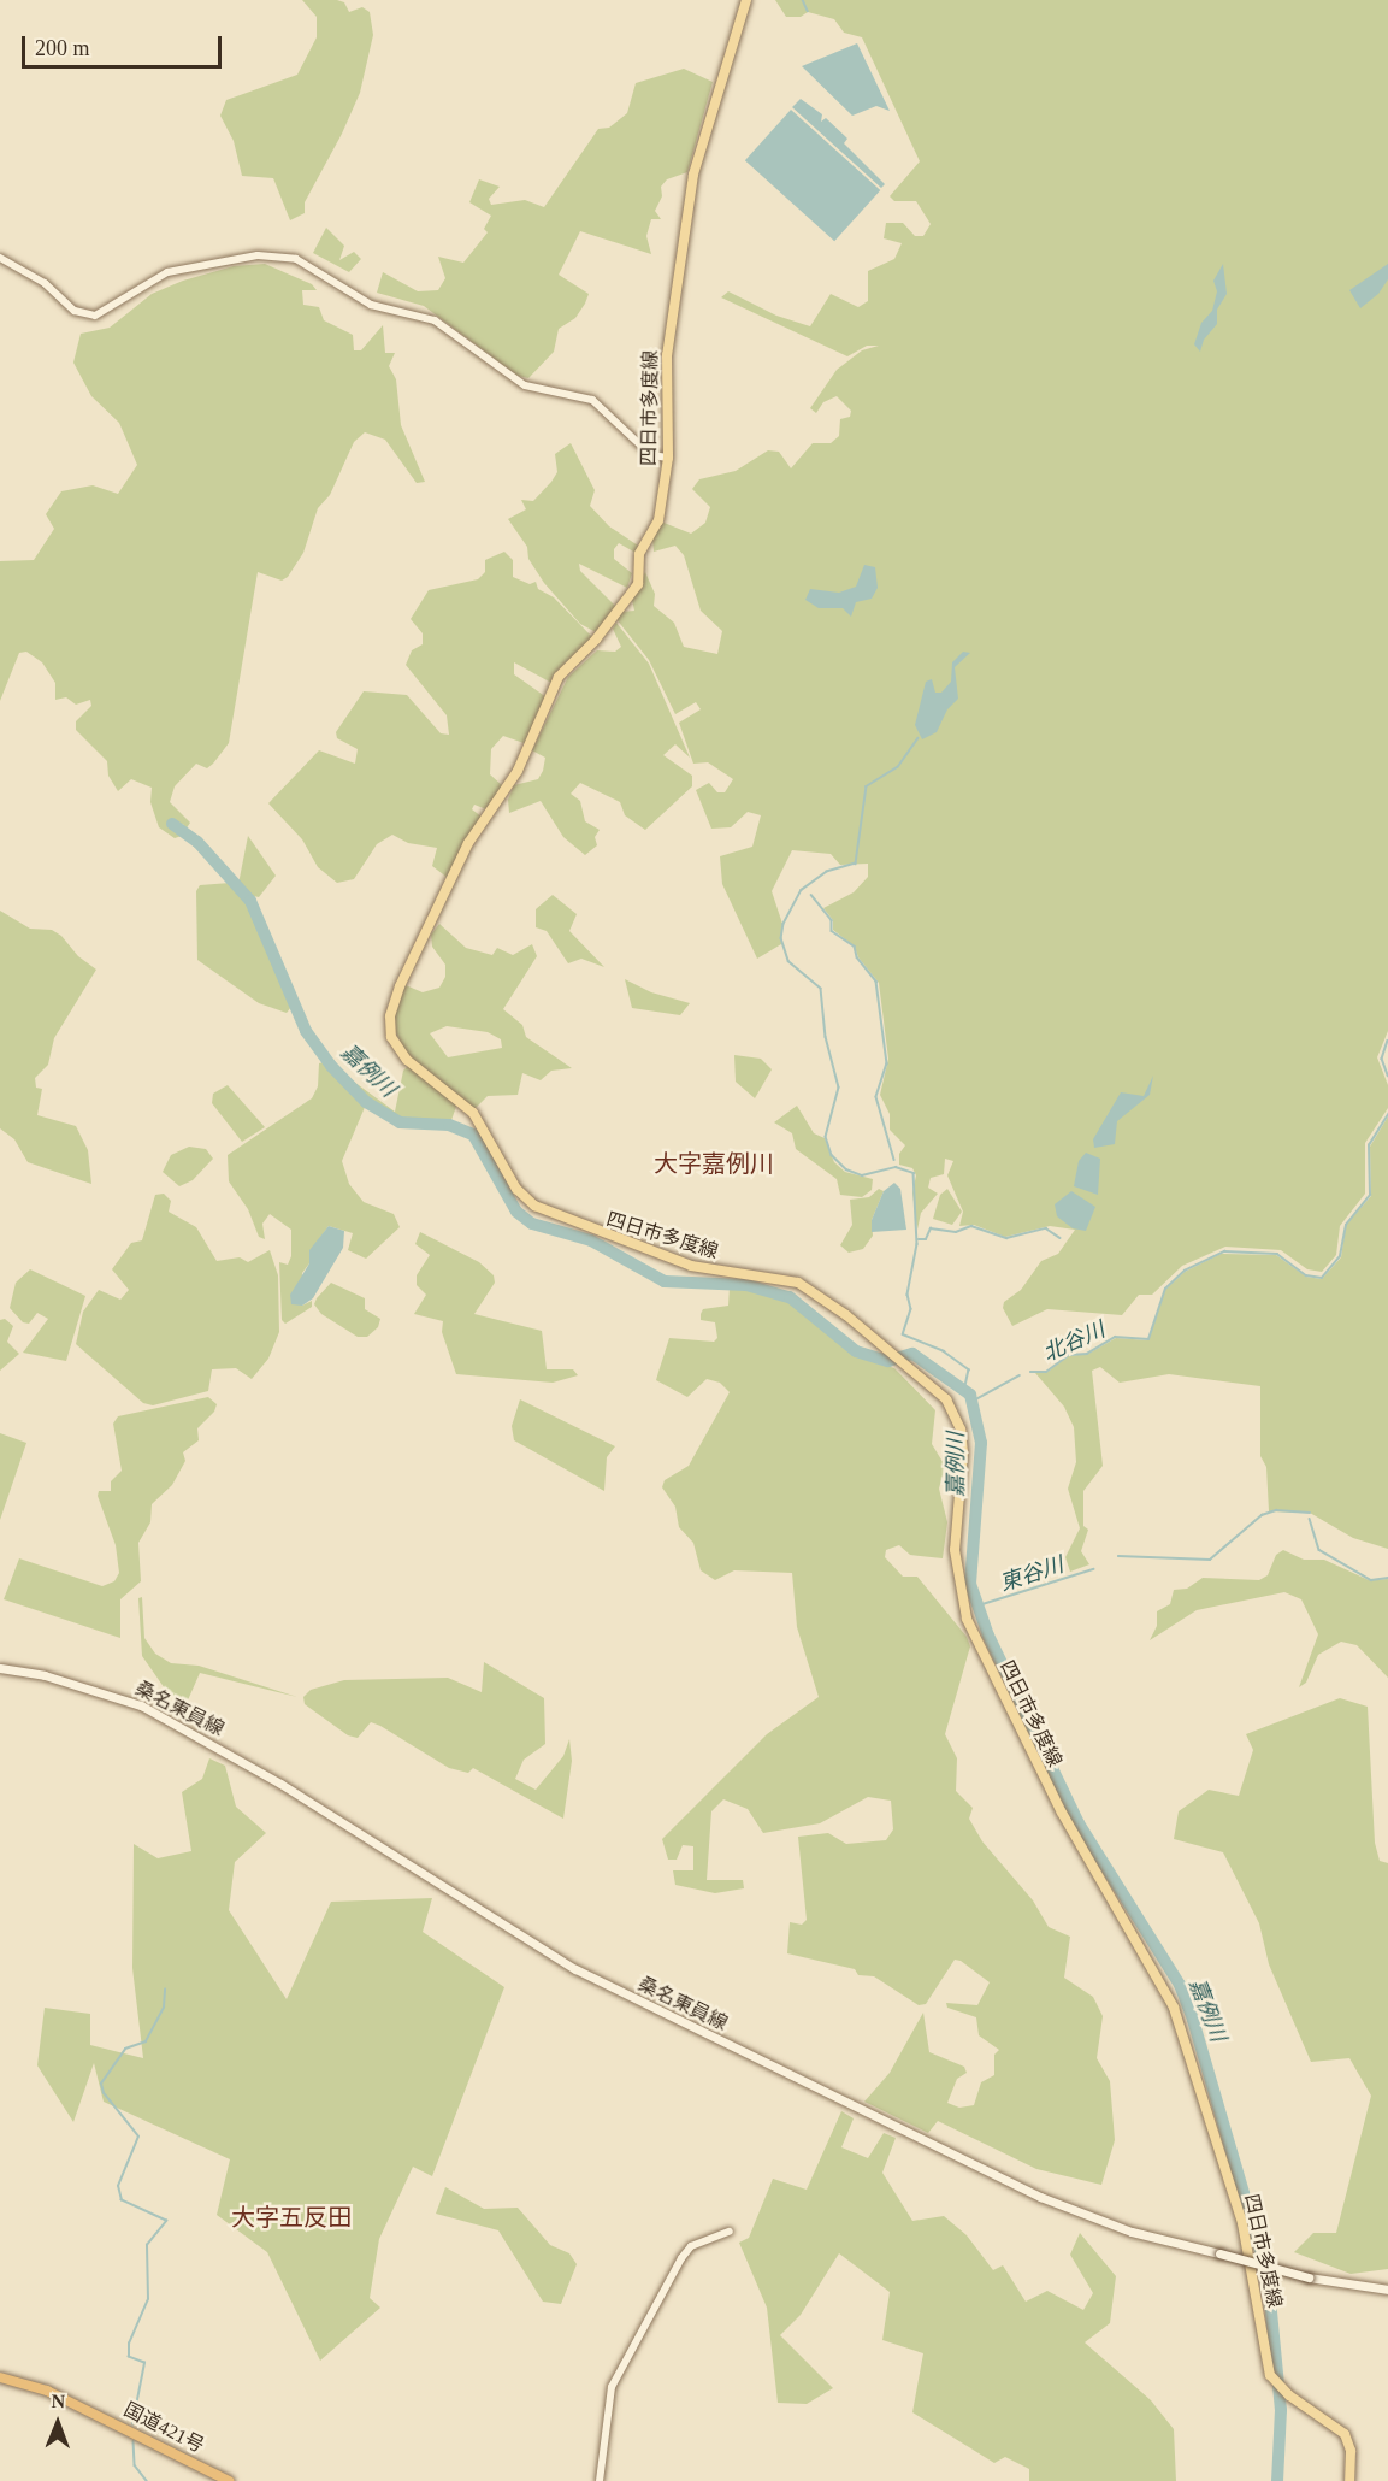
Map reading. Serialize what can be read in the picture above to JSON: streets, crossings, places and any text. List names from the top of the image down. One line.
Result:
{"streets":{"highway":["国道421号"],"main road":["四日市多度線","桑名東員線"]},"districts":["大字嘉例川","大字五反田"],"water":["嘉例川","北谷川","東谷川"],"scale_bar":"200 m","north":"top"}
